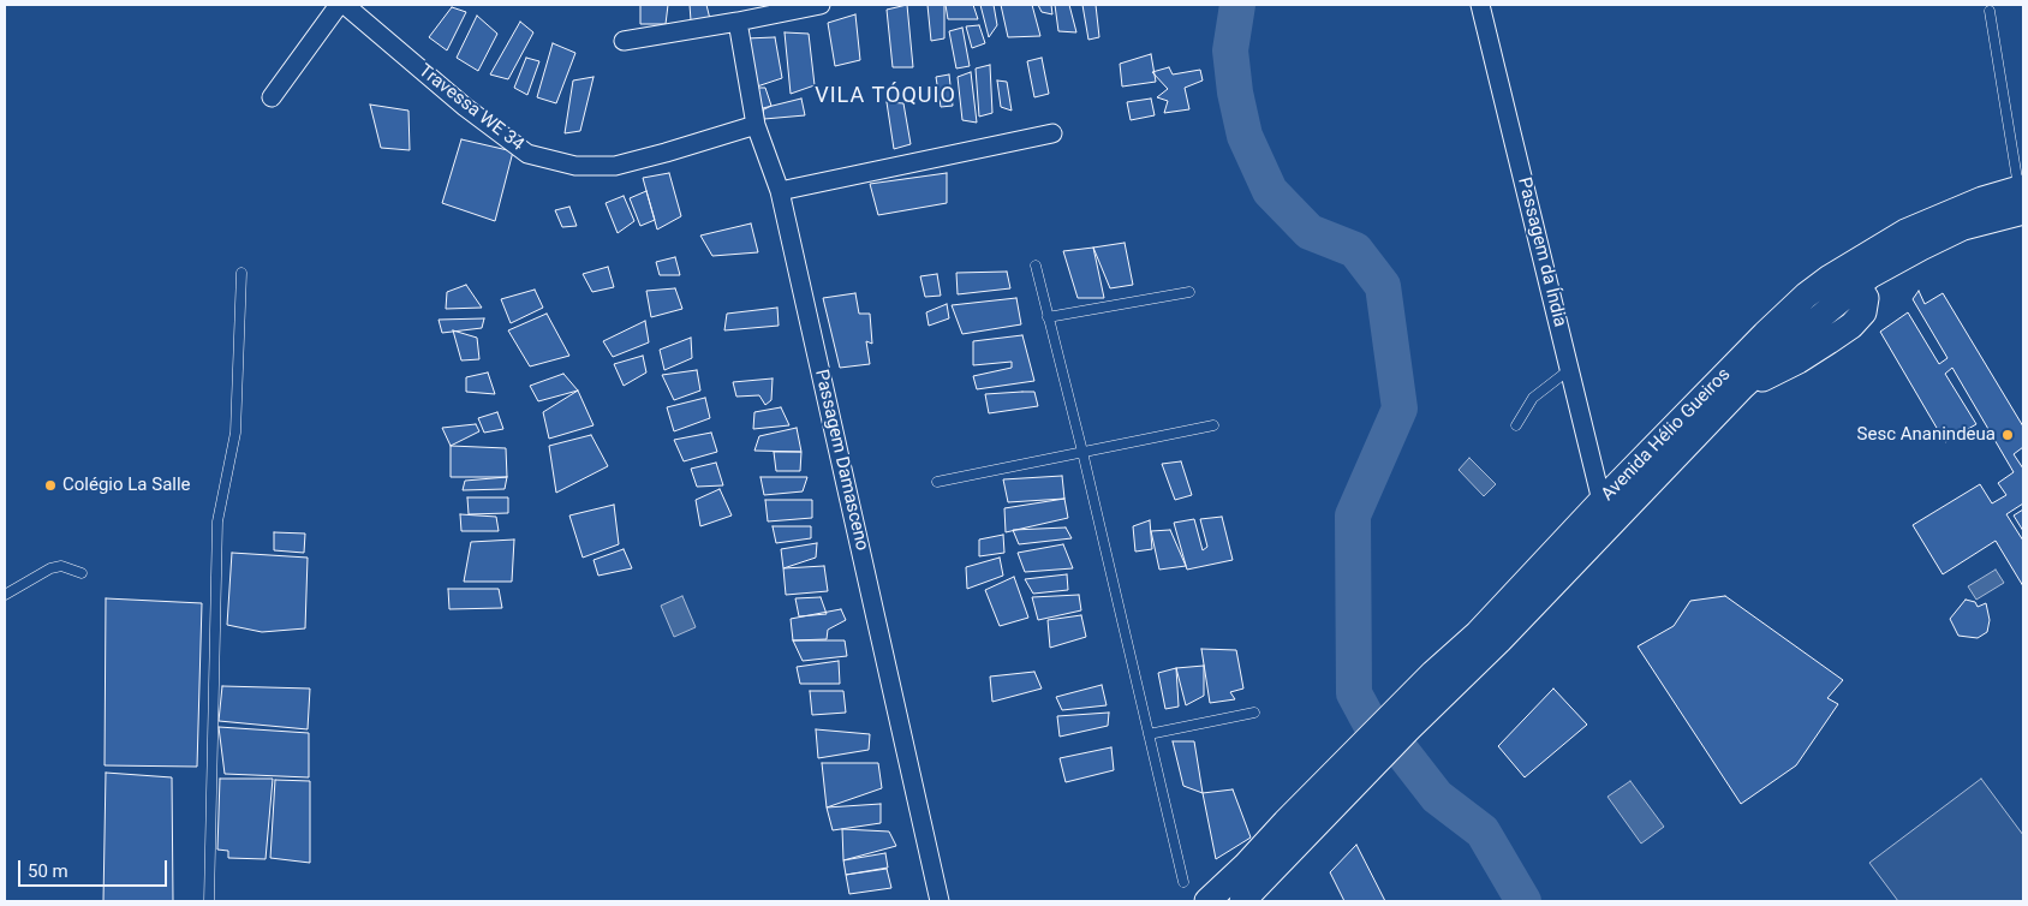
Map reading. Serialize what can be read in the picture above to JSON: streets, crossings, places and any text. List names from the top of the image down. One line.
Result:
{"streets":{"main road":["Avenida Hélio Gueiros"],"street":["Travessa WE 34","Passagem da Índia","Passagem Damasceno"]},"crossings":[["Travessa WE 34","Passagem Damasceno"],["Passagem da Índia","Avenida Hélio Gueiros"]],"districts":["VILA TÓQUIO"],"places":["Sesc Ananindeua","Colégio La Salle"],"scale_bar":"50 m"}
